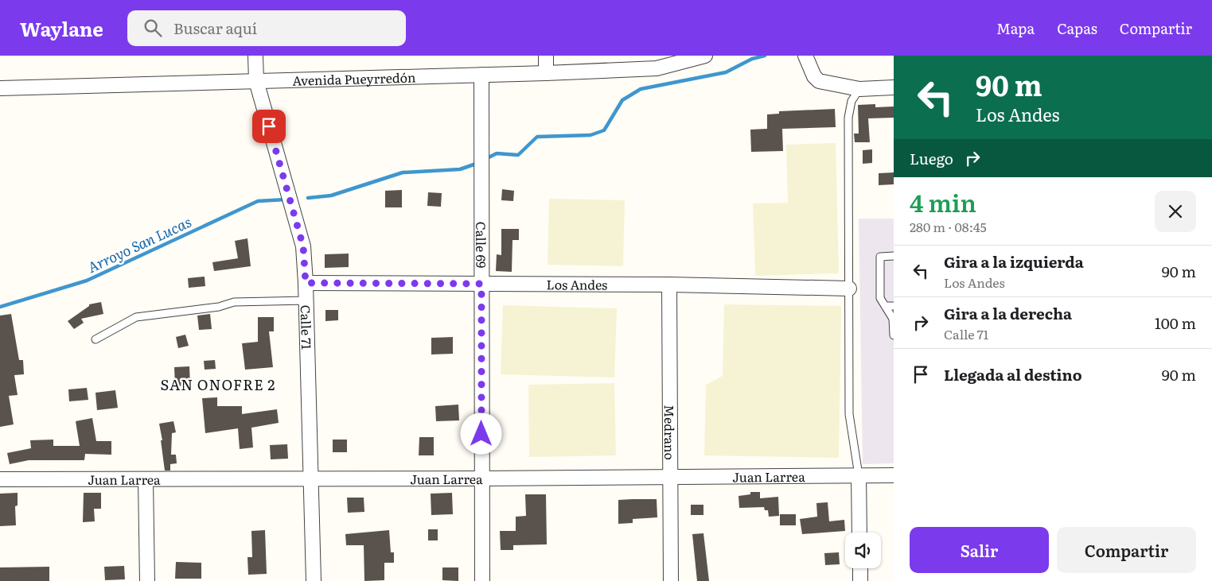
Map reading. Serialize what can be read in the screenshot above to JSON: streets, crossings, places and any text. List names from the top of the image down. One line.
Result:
{"streets":{"street":["Avenida Pueyrredón","Calle 69","Los Andes","Calle 71","Medrano","Juan Larrea"]},"crossings":[["Avenida Pueyrredón","Calle 69"],["Avenida Pueyrredón","Calle 71"],["Calle 69","Los Andes"],["Calle 69","Juan Larrea"],["Los Andes","Calle 71"],["Los Andes","Medrano"],["Calle 71","Juan Larrea"],["Medrano","Juan Larrea"]],"districts":["SAN ONOFRE 2"],"water":["Arroyo San Lucas"],"page":{"header":"Waylane","search":"Buscar aquí","nav":["Mapa","Capas","Compartir"],"turn":["90 m","Los Andes"],"then":"Luego","heading":["4 min","280 m · 08:45"],"list":[{"name":"Gira a la izquierda","note":"Los Andes","value":"90 m"},{"name":"Gira a la derecha","note":"Calle 71","value":"100 m"},{"name":"Llegada al destino","value":"90 m"}],"buttons":["Salir","Compartir"]}}
